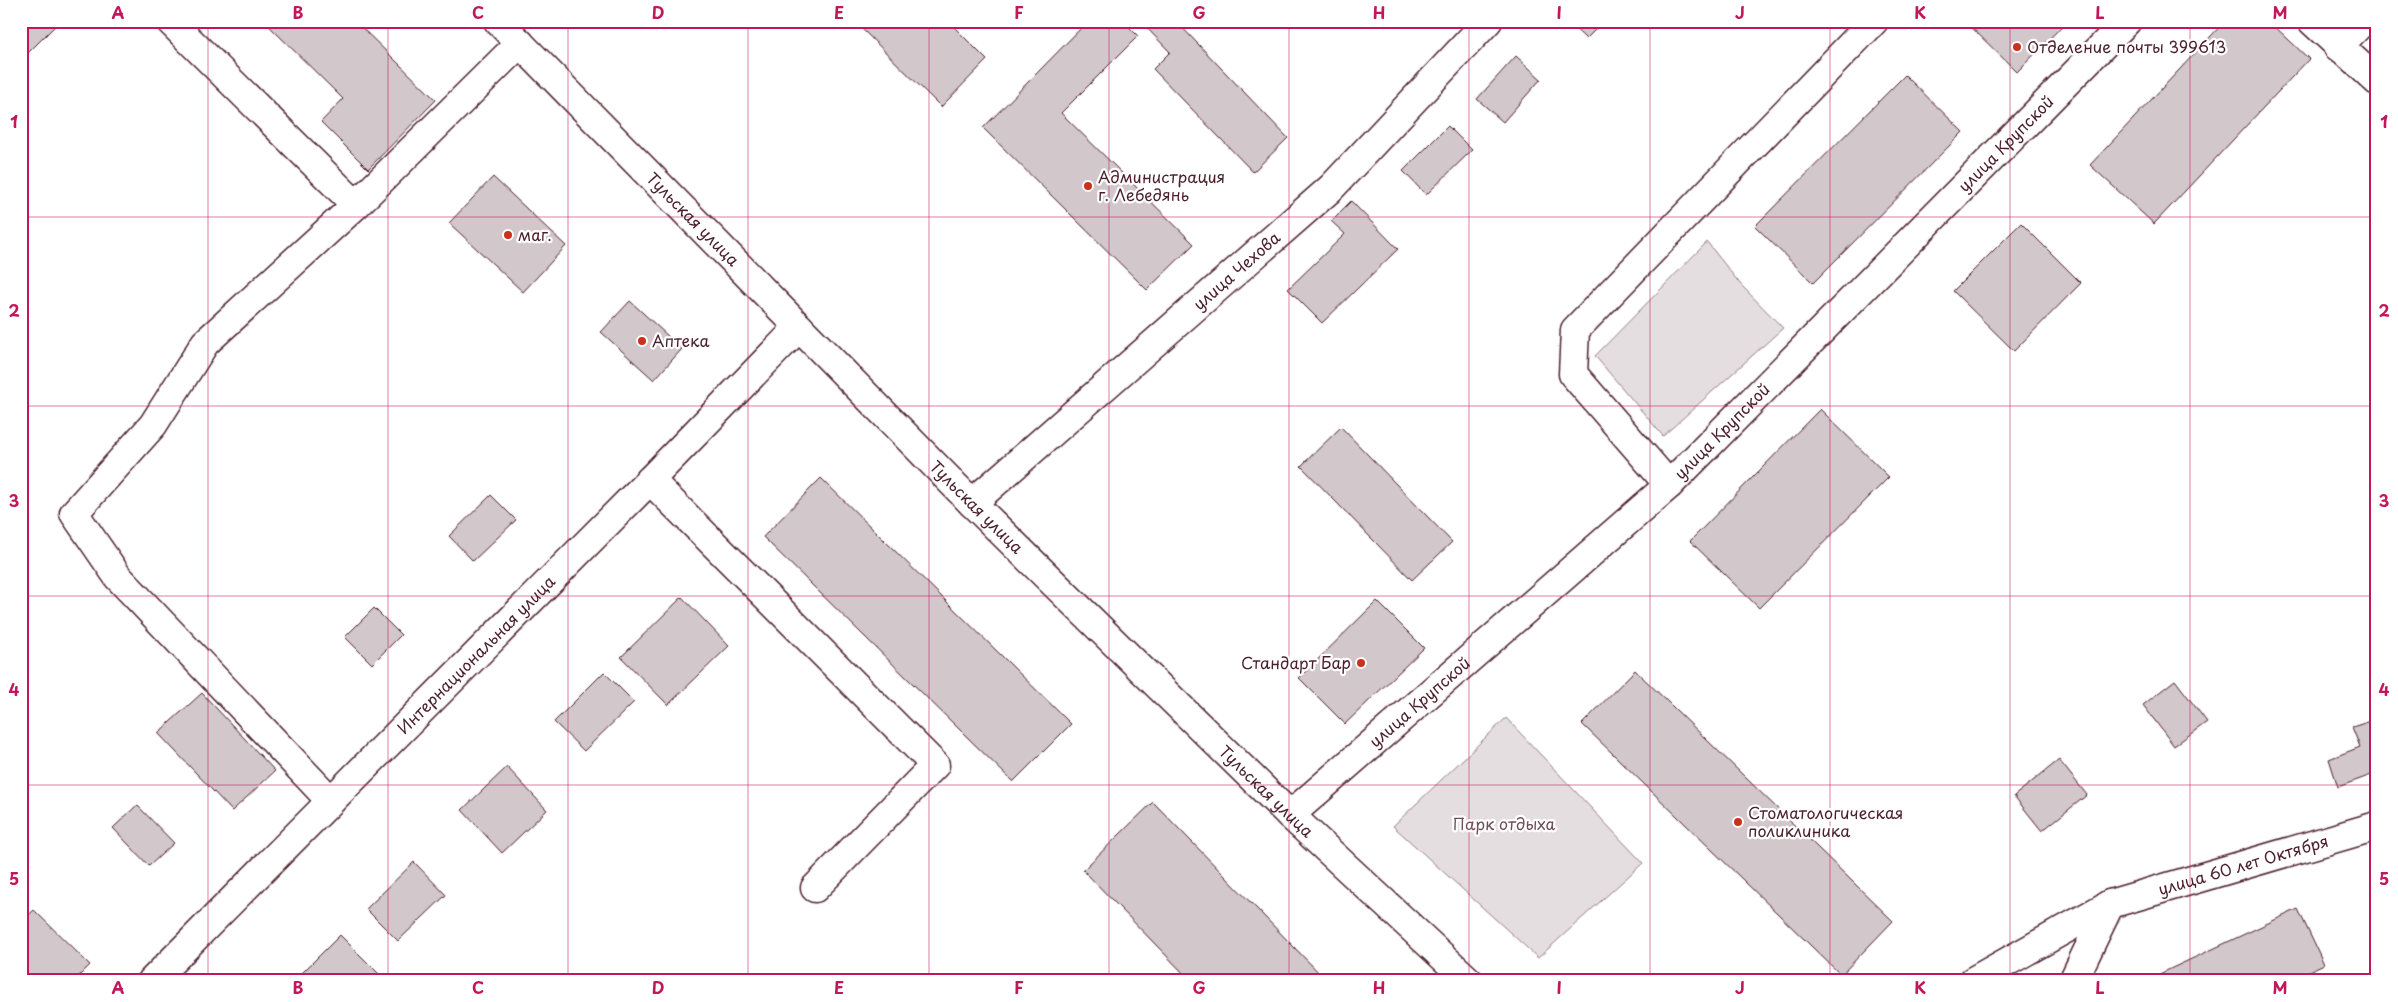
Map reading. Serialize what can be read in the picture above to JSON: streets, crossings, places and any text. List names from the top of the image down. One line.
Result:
{"streets":{"street":["улица Крупской","Тульская улица","улица Чехова","Интернациональная улица","улица 60 лет Октября"]},"crossings":[["улица Крупской","Тульская улица"],["Тульская улица","улица Чехова"],["Тульская улица","Интернациональная улица"]],"parks":["Парк отдыха"],"places":["Отделение почты 399613","Администрация г. Лебедянь","маг.","Аптека","Стандарт Бар","Стоматологическая поликлиника"],"grid":{"columns":["A","B","C","D","E","F","G","H","I","J","K","L","M"],"rows":["1","2","3","4","5"]}}
